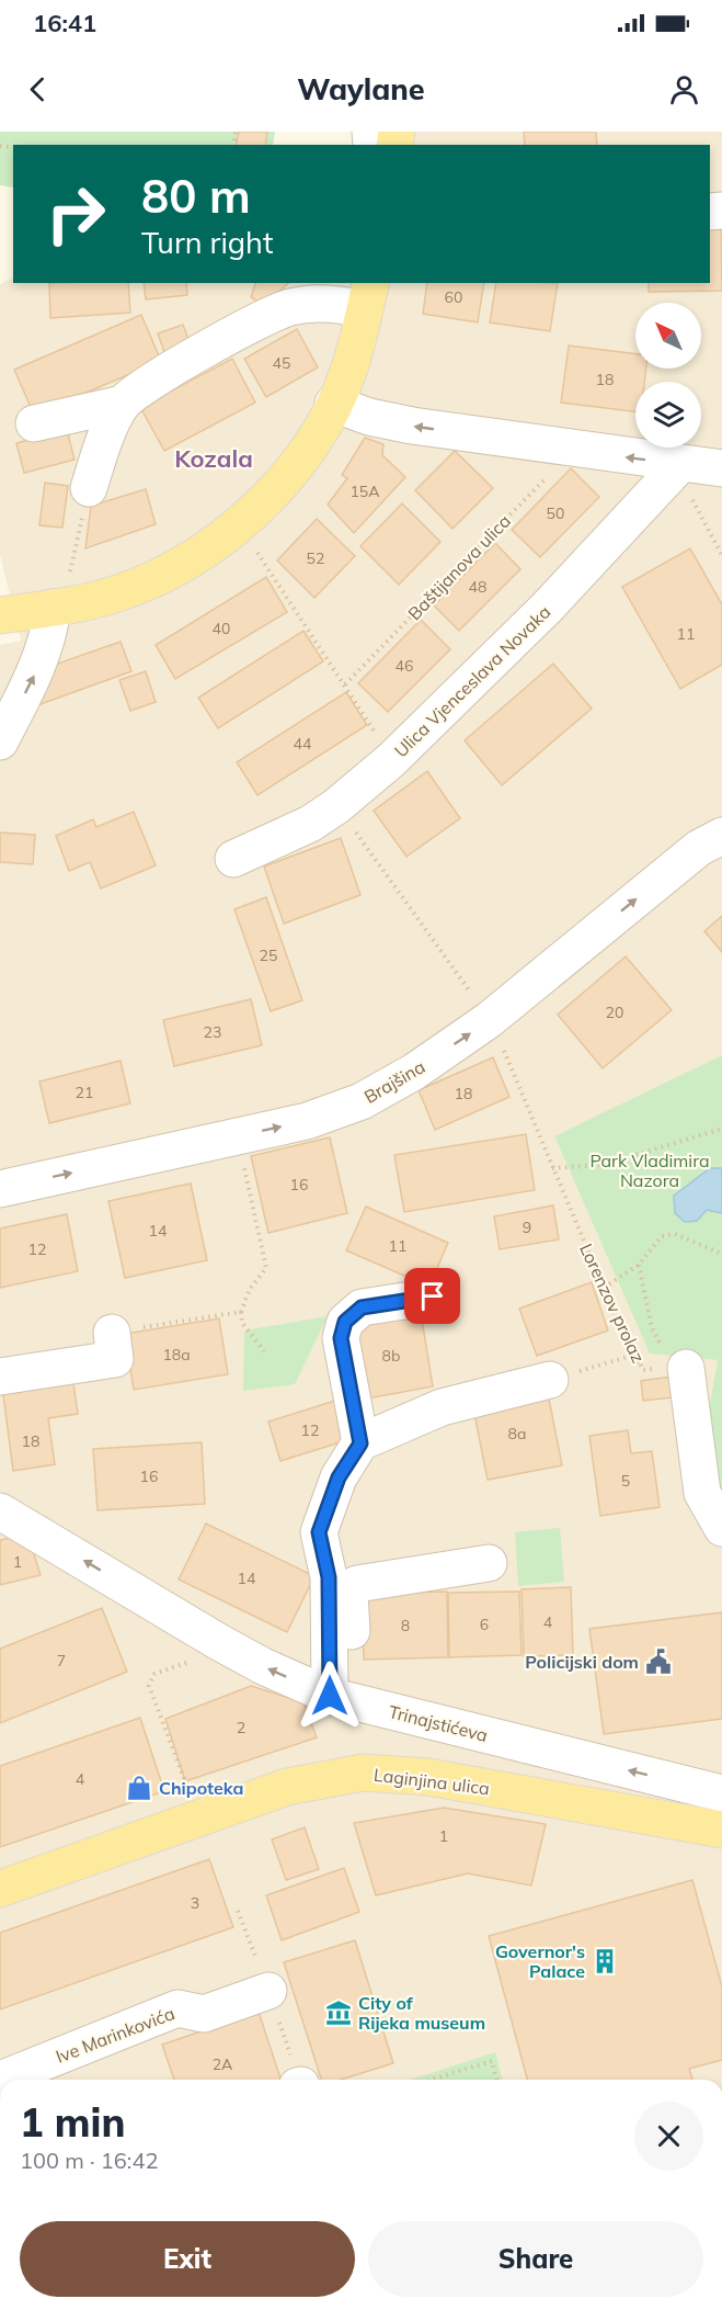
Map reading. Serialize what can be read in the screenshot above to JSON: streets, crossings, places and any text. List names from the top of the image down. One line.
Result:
{"streets":{"main road":["Laginjina ulica"],"street":["Ulica Vjenceslava Novaka","Brajšina","Trinajstićeva","Ive Marinkovića"],"path":["Baštijanova ulica","Lorenzov prolaz"]},"one_way":["Brajšina","Trinajstićeva"],"districts":["Kozala"],"parks":["Park Vladimira Nazora"],"places":{"public building":["Policijski dom"],"shop":["Chipoteka"],"building":["Governor's Palace"],"museum":["City of Rijeka museum"]},"house_numbers":["60","45","18","15A","50","52","48","40","11","46","44","25","20","23","21","18","16","9","14","11","12","18a","8b","12","8a","18","16","5","1","14","4","6","8","7","2","4","1","3","2A"],"north":"top left","page":{"status":"16:41","header":"Waylane","turn":["80 m","Turn right"],"heading":["1 min","100 m · 16:42"],"buttons":["Exit","Share"]}}
